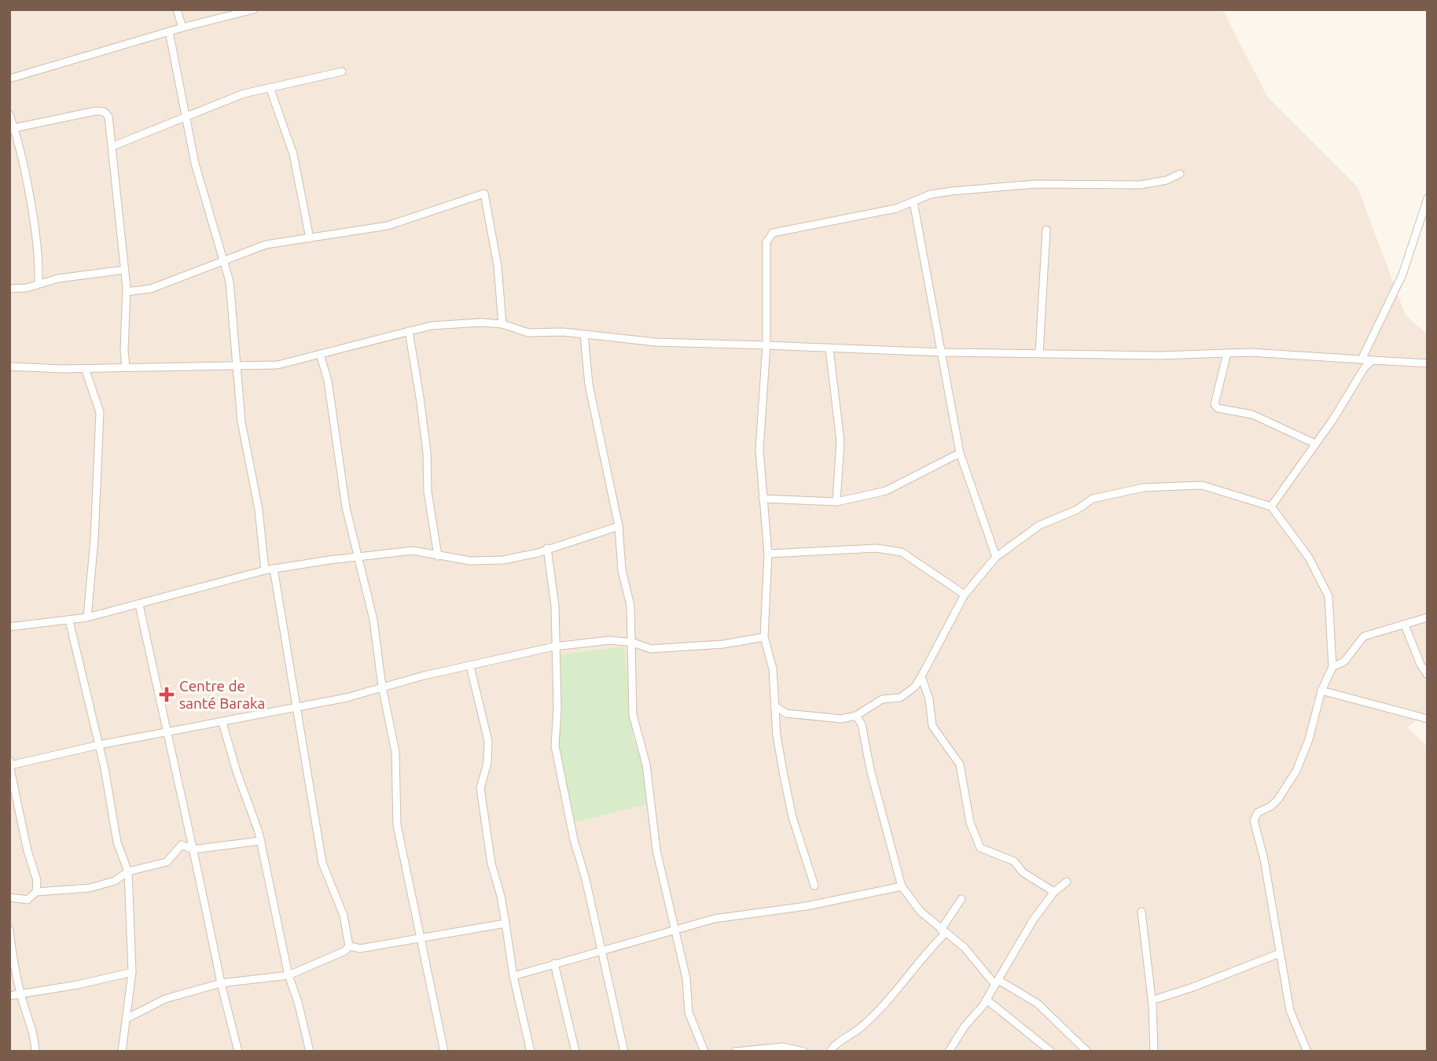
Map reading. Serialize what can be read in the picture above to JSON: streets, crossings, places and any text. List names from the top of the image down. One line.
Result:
{"places":{"health":["Centre de santé Baraka"]}}
